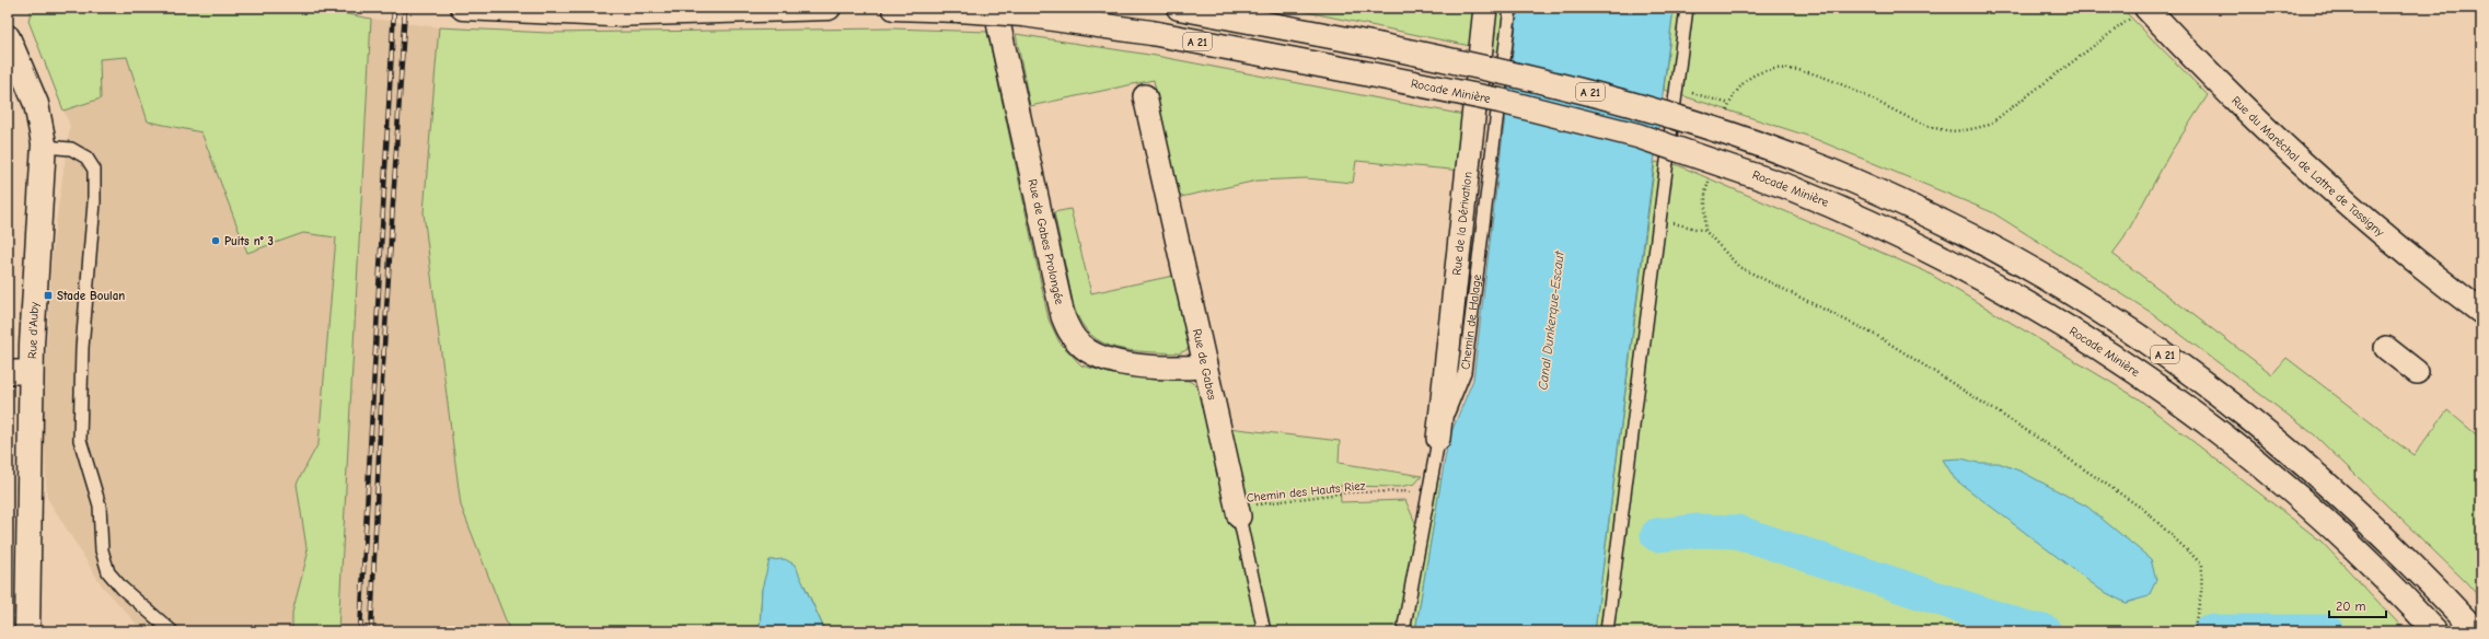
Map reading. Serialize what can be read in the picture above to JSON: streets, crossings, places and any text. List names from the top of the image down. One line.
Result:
{"streets":{"main road":["A 21","Rocade Minière","Rue du Maréchal de Lattre de Tassigny","Rue d'Auby"],"street":["Rue de la Dérivation","Rue de Gabes Prolongée","Rue de Gabes"],"lane":["Chemin de Halage"],"path":["Chemin des Hauts Riez"]},"crossings":[["Rue de la Dérivation","Chemin de Halage"],["Rue de Gabes Prolongée","Rue de Gabes"],["Chemin de Halage","Chemin des Hauts Riez"],["Rue de Gabes","Chemin des Hauts Riez"]],"water":["Canal Dunkerque-Escaut"],"places":{"other":["Puits n° 3"],"transit":["Stade Boulan"]},"scale_bar":"20 m"}
